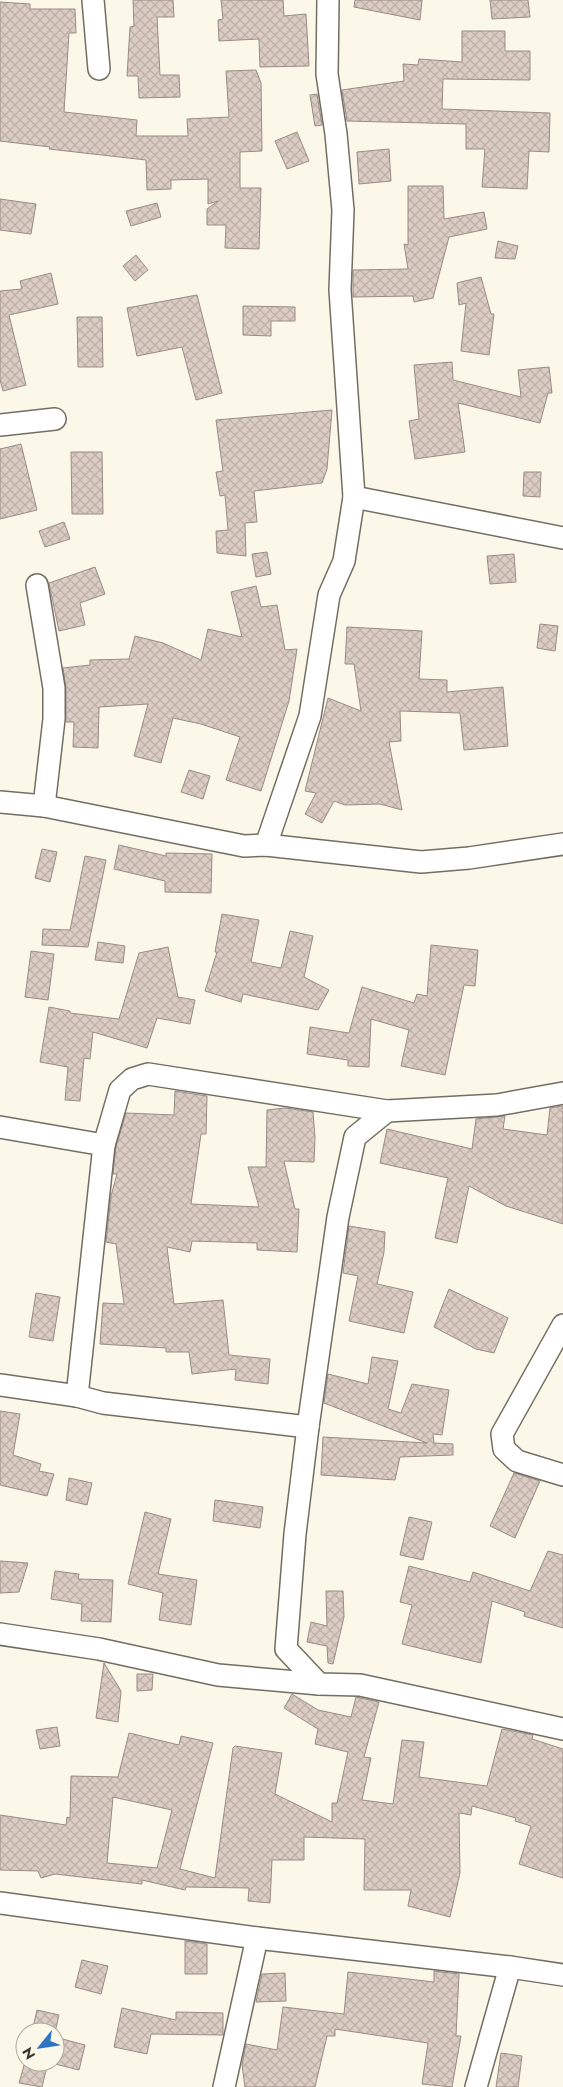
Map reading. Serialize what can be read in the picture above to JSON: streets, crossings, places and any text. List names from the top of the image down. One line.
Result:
{"north":"bottom left"}
